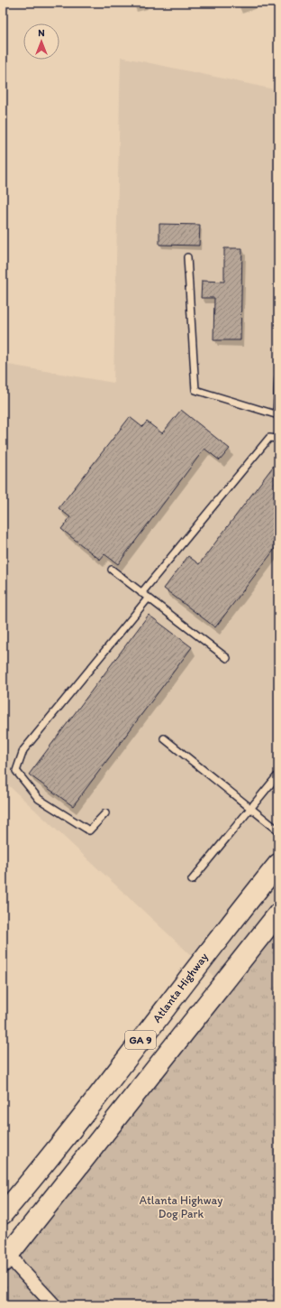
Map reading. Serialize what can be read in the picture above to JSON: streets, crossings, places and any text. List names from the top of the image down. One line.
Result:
{"streets":{"main road":["Atlanta Highway","GA 9"]},"parks":["Atlanta Highway Dog Park"],"north":"top"}
